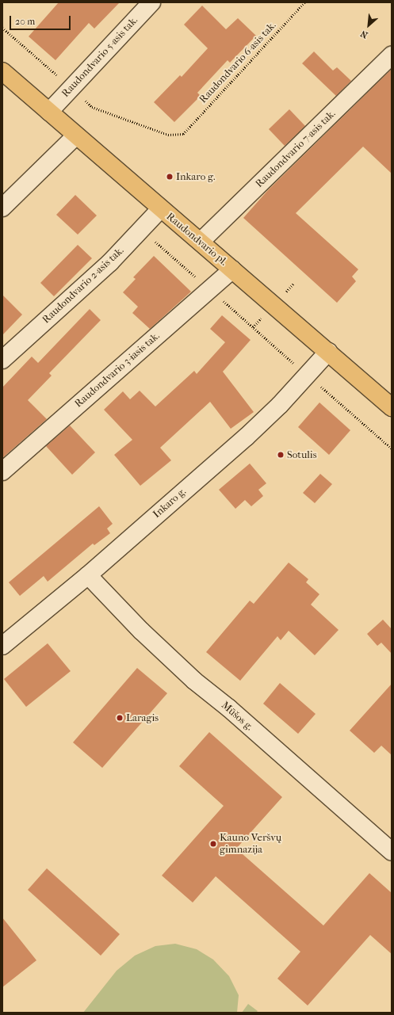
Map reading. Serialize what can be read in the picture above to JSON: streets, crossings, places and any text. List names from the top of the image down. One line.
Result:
{"streets":{"main road":["Raudondvario pl."],"street":["Raudondvario 5-asis tak.","Raudondvario 7-asis tak.","Raudondvario 2-asis tak.","Raudondvario 3-iasis tak.","Inkaro g.","Mūšos g."],"path":["Raudondvario 6-asis tak."]},"crossings":[["Raudondvario 5-asis tak.","Raudondvario 6-asis tak."],["Raudondvario 5-asis tak.","Raudondvario pl."],["Raudondvario 7-asis tak.","Raudondvario pl."],["Raudondvario pl.","Raudondvario 2-asis tak."],["Raudondvario pl.","Raudondvario 3-iasis tak."],["Raudondvario pl.","Inkaro g."],["Inkaro g.","Mūšos g."]],"places":["Inkaro g.","Sotulis","Laragis","Kauno Veršvų gimnazija"],"scale_bar":"20 m","north":"bottom left"}
